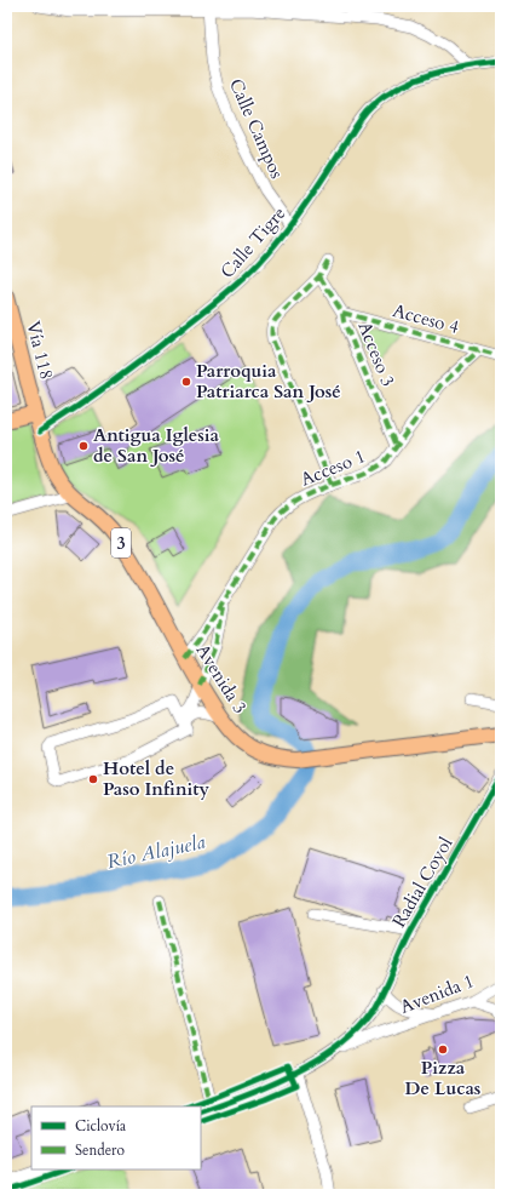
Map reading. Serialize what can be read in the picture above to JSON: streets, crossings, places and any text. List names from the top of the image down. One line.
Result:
{"streets":{"main road":["Vía 118","3","Avenida 3"],"street":["Calle Campos","Calle Tigre","Acceso 4","Acceso 3","Acceso 1","Radial Coyol","Avenida 1"]},"crossings":[["Calle Campos","Calle Tigre"],["Calle Tigre","Avenida 3"],["Acceso 4","Acceso 3"],["Acceso 4","Acceso 1"],["Vía 118","Avenida 3"],["Acceso 3","Acceso 1"],["Acceso 1","Avenida 3"],["Radial Coyol","Avenida 1"]],"water":["Río Alajuela"],"places":["Parroquia Patriarca San José","Antigua Iglesia de San José","Hotel de Paso Infinity","Pizza De Lucas"],"legend":["Ciclovía","Sendero"]}
